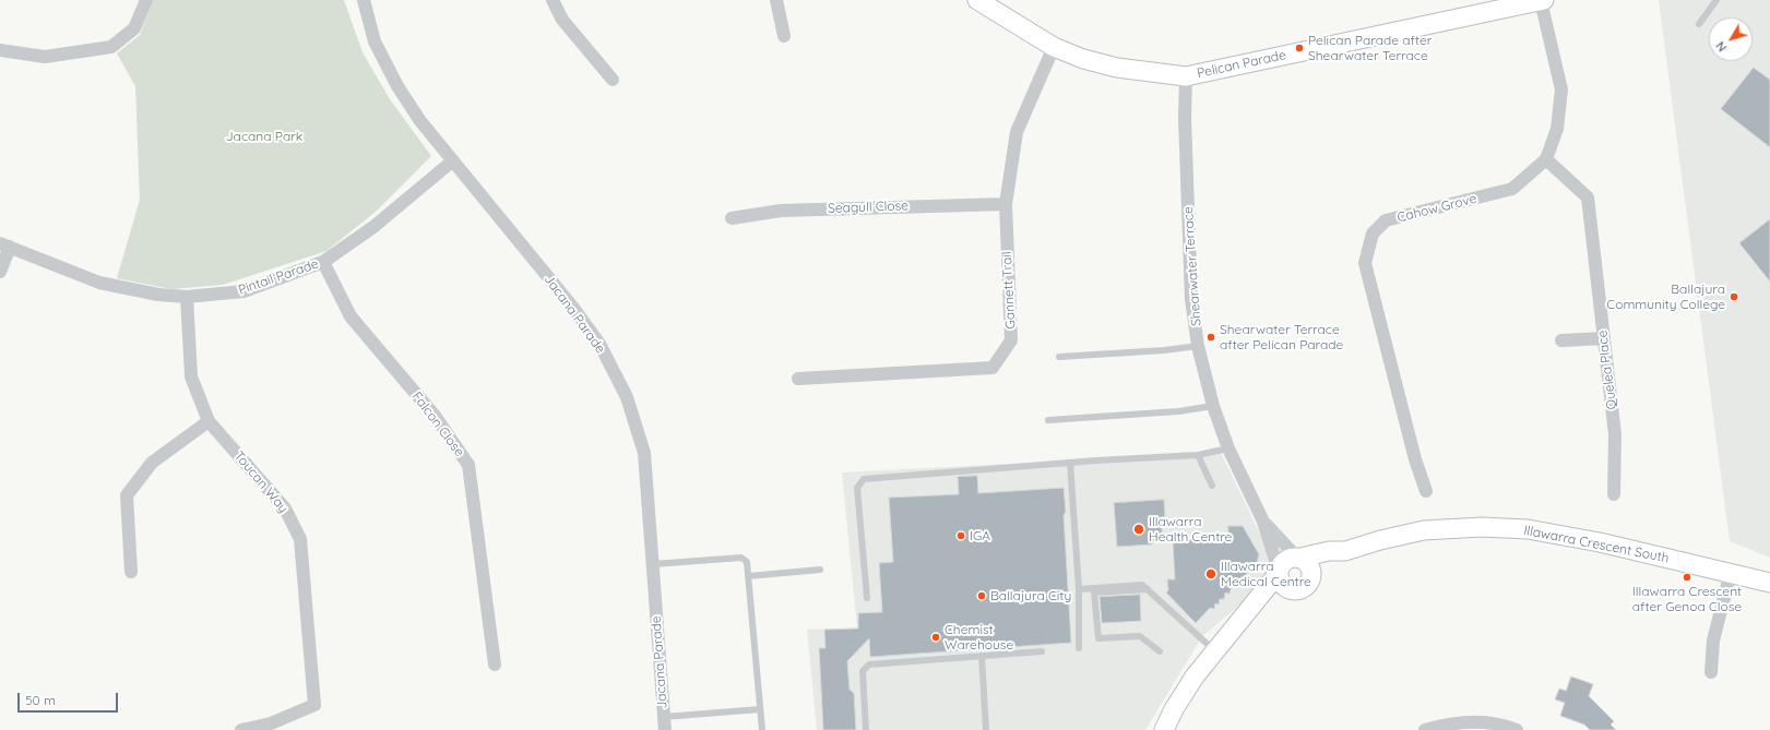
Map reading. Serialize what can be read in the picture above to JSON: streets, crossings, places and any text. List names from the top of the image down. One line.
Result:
{"streets":{"street":["Pelican Parade","Seagull Close","Cahow Grove","Shearwater Terrace","Pintail Parade","Gannett Trail","Jacana Parade","Quelea Place","Falcon Close","Toucan Way","Illawarra Crescent South"]},"crossings":[["Pelican Parade","Cahow Grove"],["Pelican Parade","Shearwater Terrace"],["Pelican Parade","Gannett Trail"],["Seagull Close","Gannett Trail"],["Cahow Grove","Quelea Place"],["Shearwater Terrace","Illawarra Crescent South"],["Pintail Parade","Jacana Parade"],["Pintail Parade","Falcon Close"],["Pintail Parade","Toucan Way"]],"parks":["Jacana Park"],"places":["Pelican Parade after Shearwater Terrace","Ballajura Community College","Shearwater Terrace after Pelican Parade","Illawarra Health Centre","IGA","Illawarra Medical Centre","Illawarra Crescent after Genoa Close","Ballajura City","Chemist Warehouse"],"scale_bar":"50 m","north":"bottom left"}
